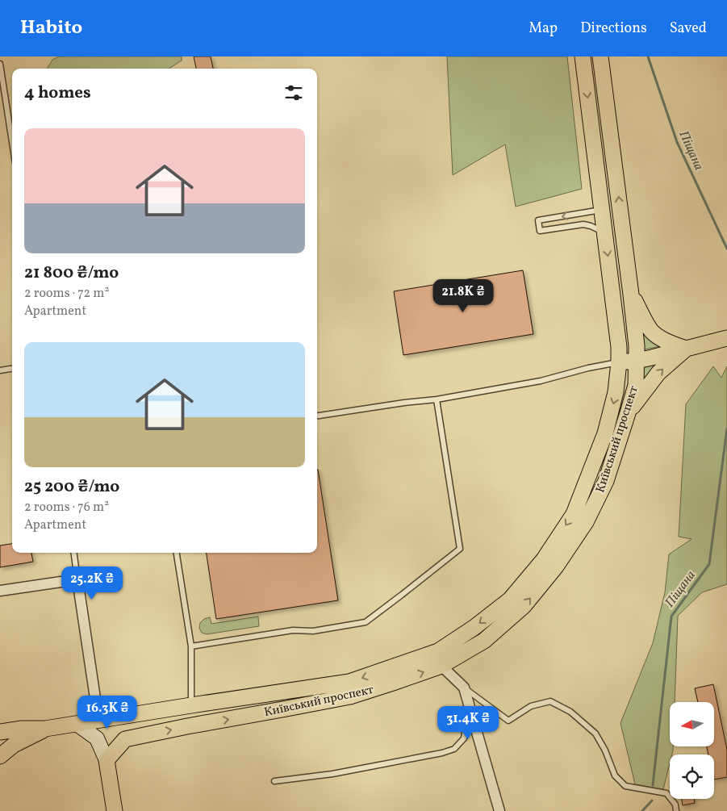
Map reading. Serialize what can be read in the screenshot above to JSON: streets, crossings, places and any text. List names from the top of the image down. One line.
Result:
{"streets":{"main road":["Київський проспект"]},"water":["Піщана"],"north":"left","page":{"header":"Habito","nav":["Map","Directions","Saved"],"heading":"4 homes","list":[{"name":"21 800 ₴/mo","note":"2 rooms · 72 m² · Apartment"},{"name":"25 200 ₴/mo","note":"2 rooms · 76 m² · Apartment"}],"price":["21.8K ₴","25.2K ₴","16.3K ₴","31.4K ₴"]}}
